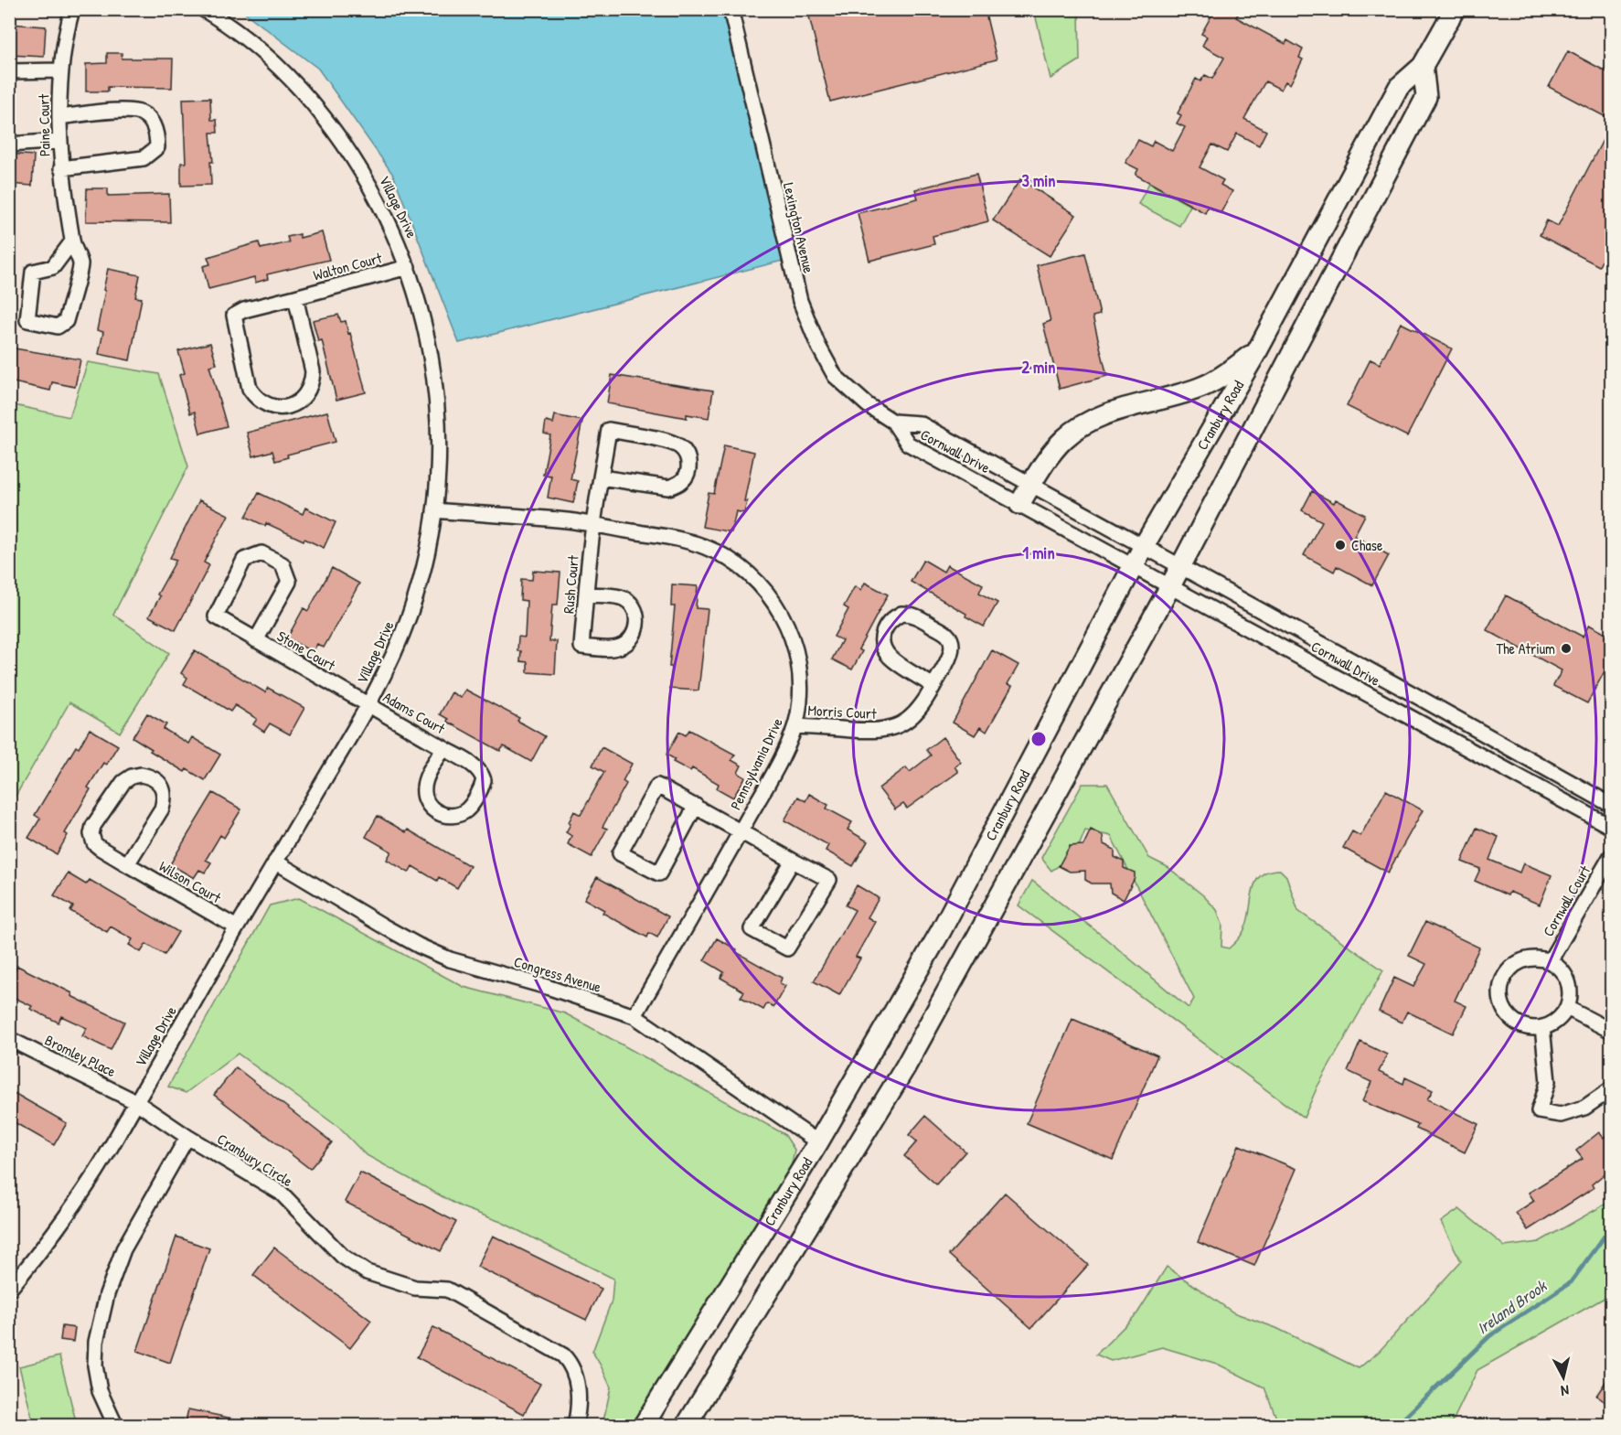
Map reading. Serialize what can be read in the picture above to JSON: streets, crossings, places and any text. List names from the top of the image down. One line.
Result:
{"streets":{"main road":["Cranbury Road"],"street":["Paine Court","Village Drive","Lexington Avenue","Walton Court","Cornwall Drive","Rush Court","Stone Court","Morris Court","Adams Court","Pennsylvania Drive","Wilson Court","Cornwall Court","Congress Avenue","Bromley Place","Cranbury Circle"]},"crossings":[["Village Drive","Walton Court"],["Village Drive","Stone Court"],["Village Drive","Adams Court"],["Village Drive","Pennsylvania Drive"],["Village Drive","Wilson Court"],["Village Drive","Congress Avenue"],["Village Drive","Bromley Place"],["Lexington Avenue","Cornwall Drive"],["Cranbury Road","Cornwall Drive"],["Cranbury Road","Congress Avenue"],["Rush Court","Pennsylvania Drive"],["Stone Court","Adams Court"],["Morris Court","Pennsylvania Drive"],["Pennsylvania Drive","Congress Avenue"],["Bromley Place","Cranbury Circle"]],"water":["Ireland Brook"],"places":["Chase","The Atrium"],"north":"bottom","rings":["3 min","2 min","1 min"]}
